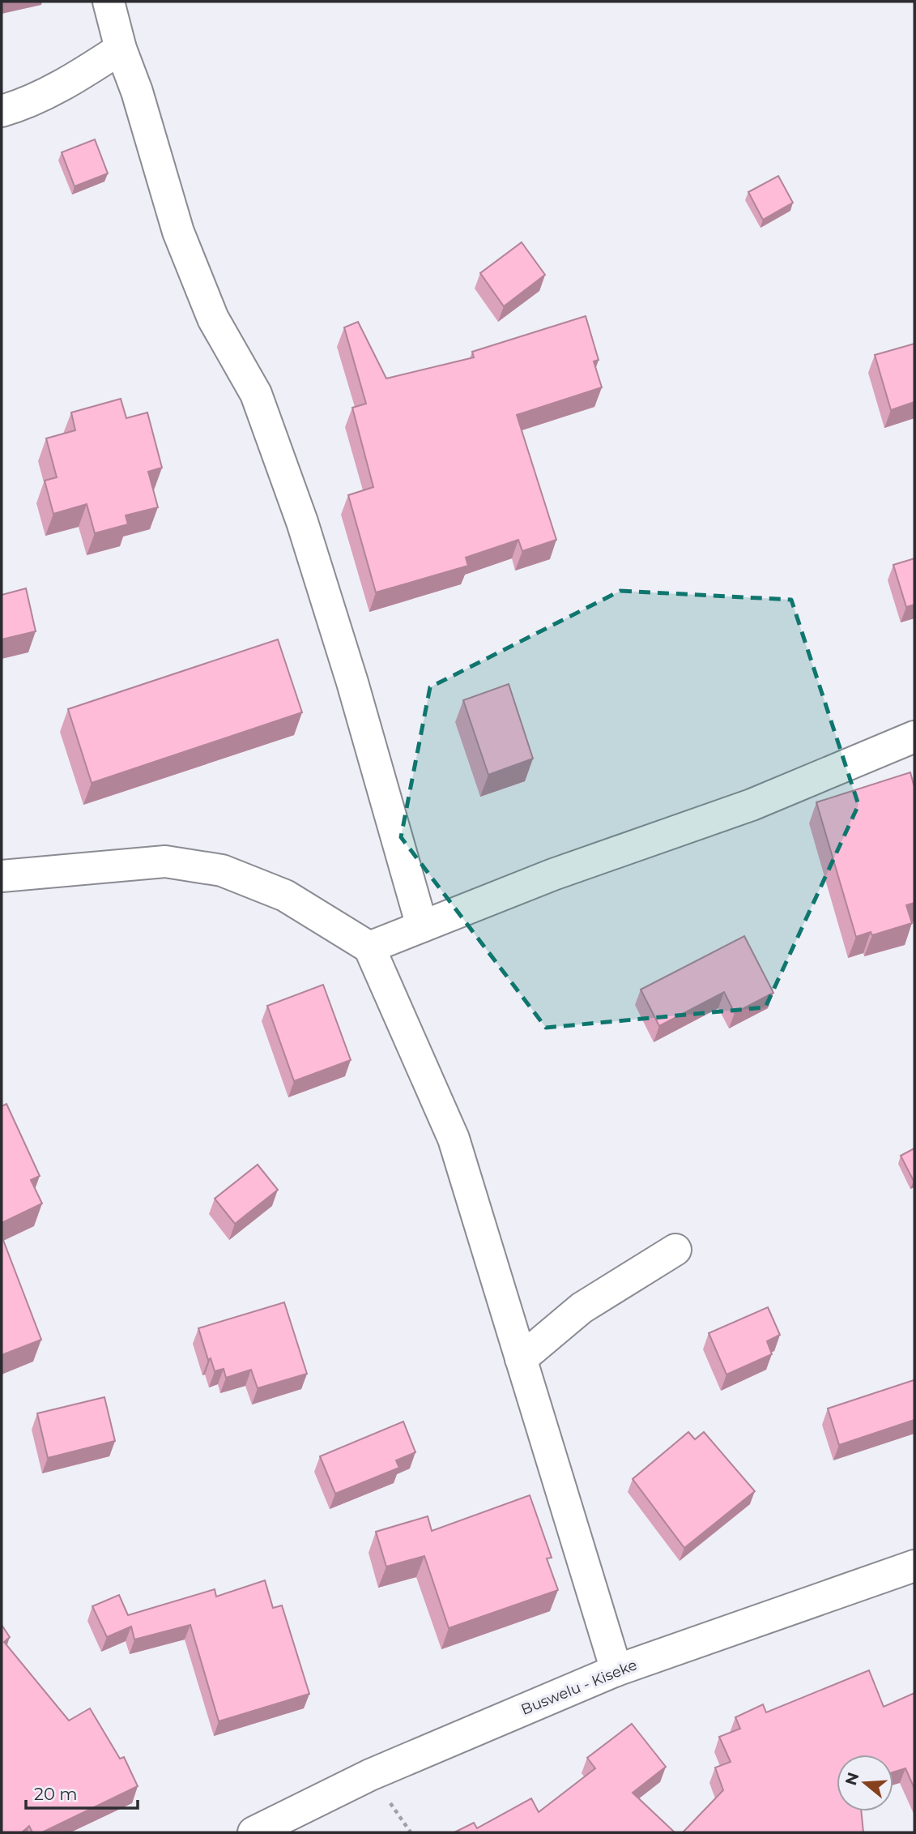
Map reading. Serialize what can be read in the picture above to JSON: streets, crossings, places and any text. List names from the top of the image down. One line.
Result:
{"streets":{"street":["Buswelu - Kiseke"]},"scale_bar":"20 m","north":"left"}
